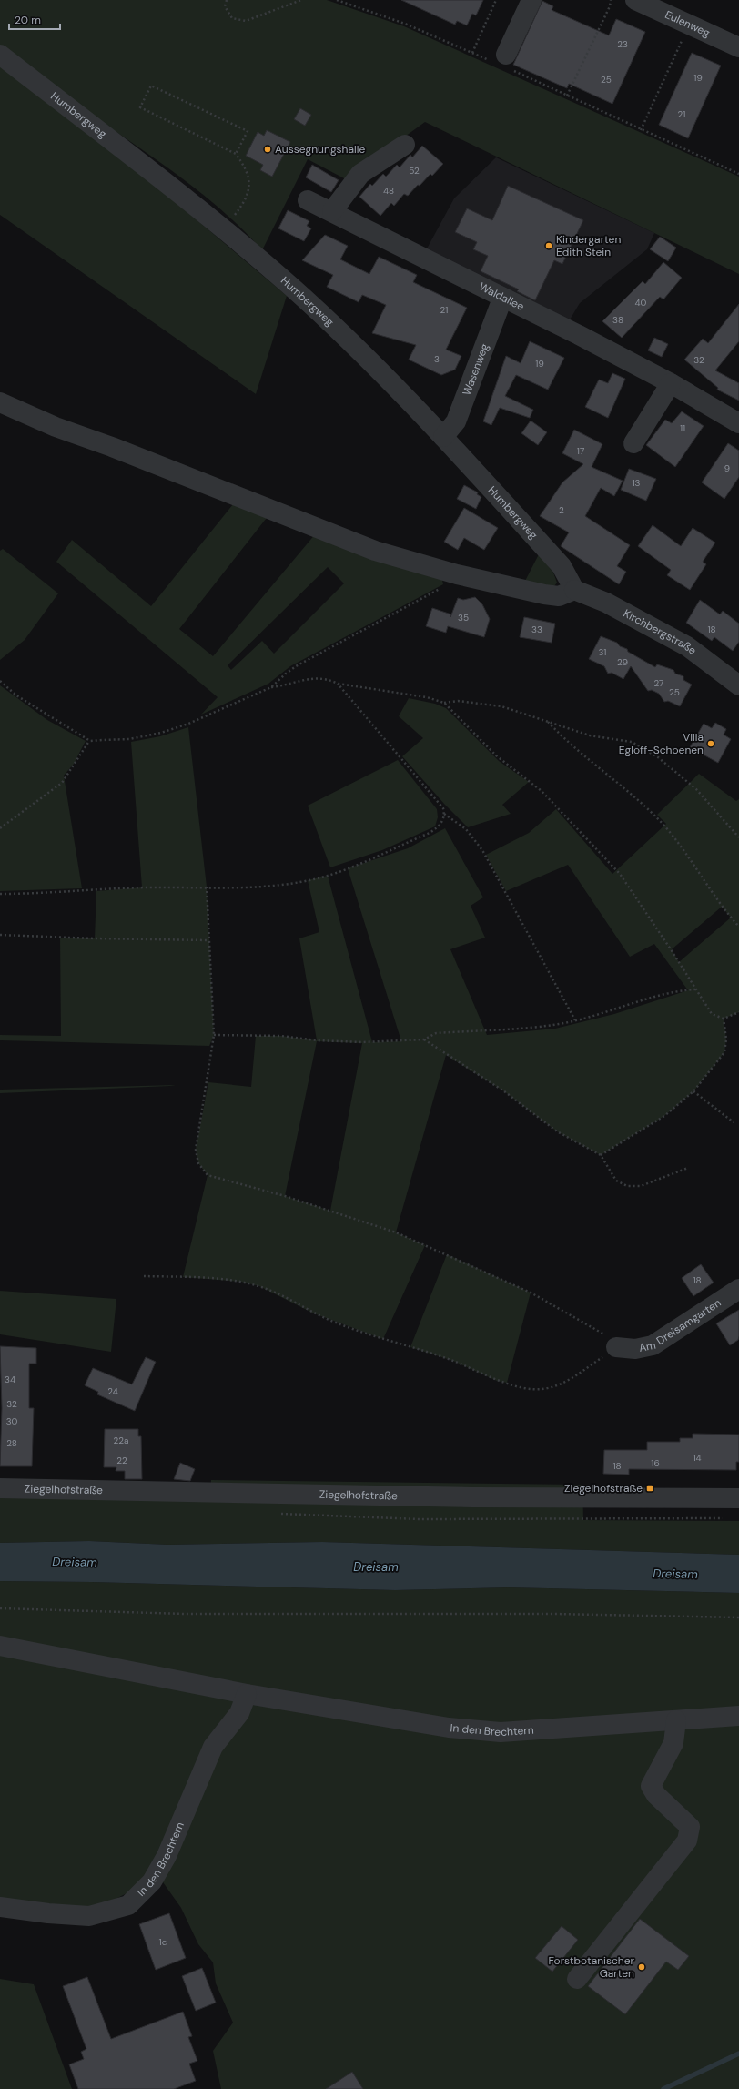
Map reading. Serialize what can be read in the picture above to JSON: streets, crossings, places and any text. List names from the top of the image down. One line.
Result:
{"streets":{"street":["Eulenweg","Humbergweg","Waldallee","Wasenweg","Kirchbergstraße","Am Dreisamgarten","Ziegelhofstraße","In den Brechtern"]},"crossings":[["Humbergweg","Wasenweg"],["Humbergweg","Kirchbergstraße"],["Waldallee","Wasenweg"]],"water":["Dreisam"],"places":{"other":["Aussegnungshalle","Kindergarten Edith Stein","Villa Egloff-Schoenen","Forstbotanischer Garten"],"transit":["Ziegelhofstraße"]},"house_numbers":["23","19","25","21","52","48","40","21","38","3","32","19","11","17","9","13","2","35","33","18","31","29","27","25","18","34","24","32","30","22a","28","14","22","16","18","1c"],"scale_bar":"20 m"}
